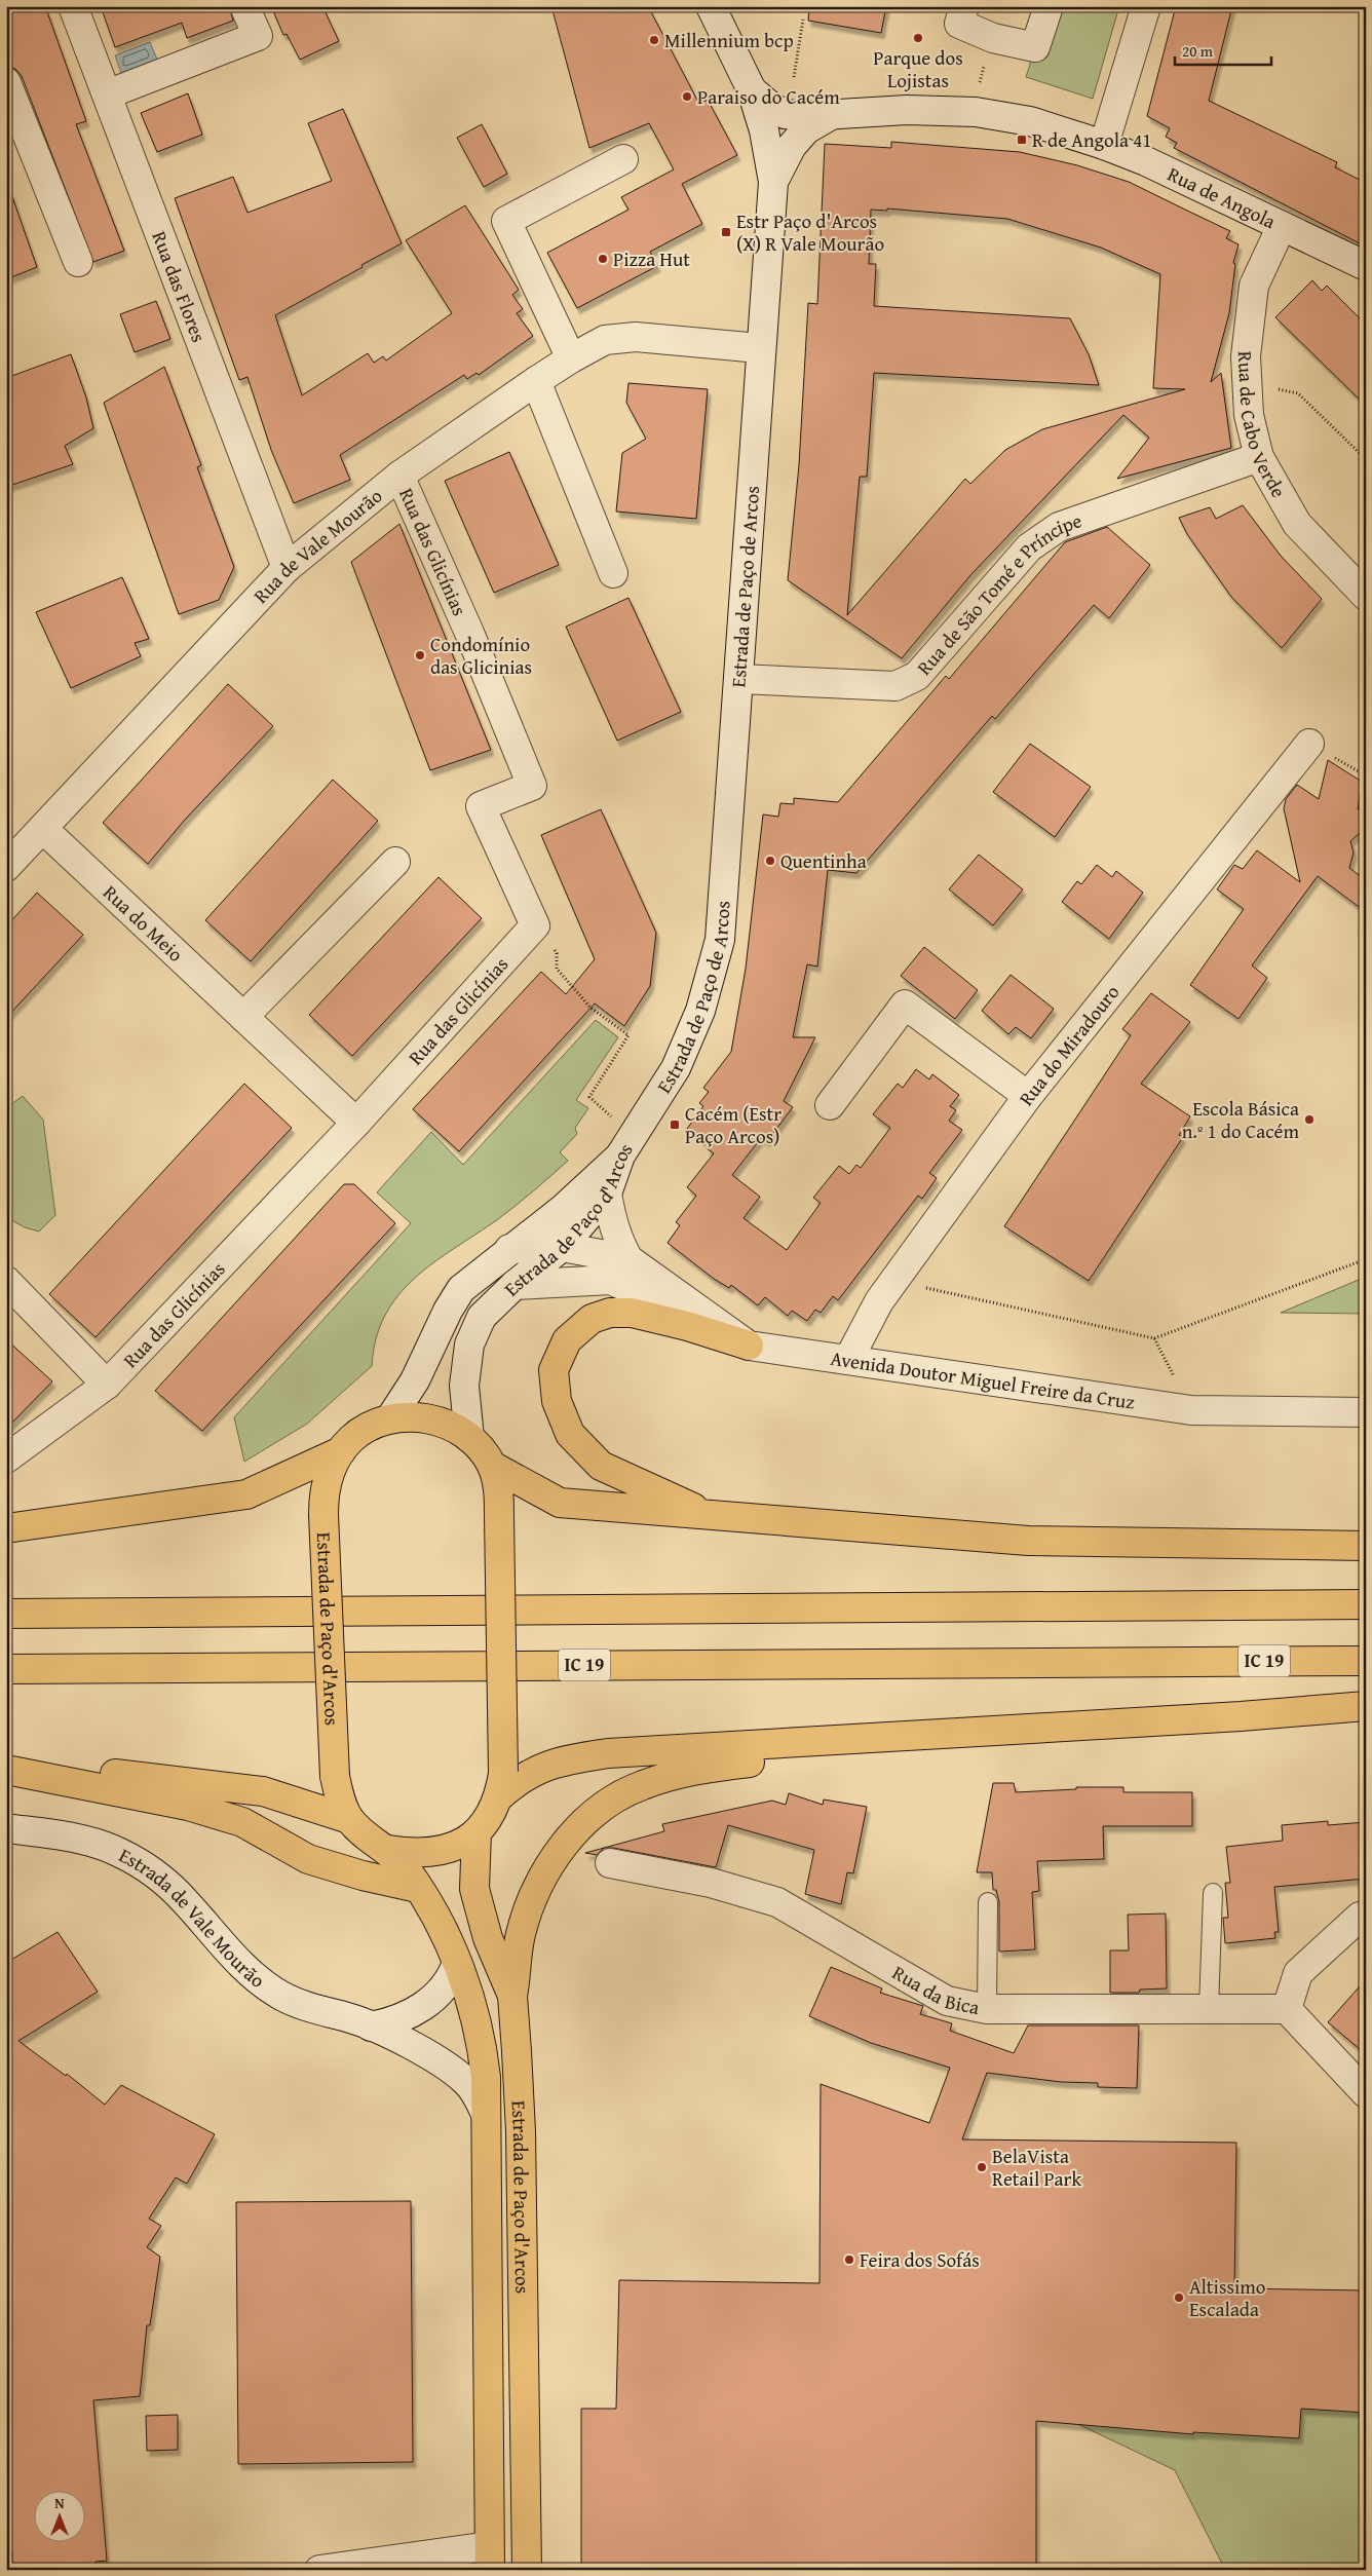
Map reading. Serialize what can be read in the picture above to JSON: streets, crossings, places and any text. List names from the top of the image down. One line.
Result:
{"streets":{"main road":["Estrada de Paço d'Arcos","IC 19"],"street":["Rua de Angola","Rua das Flores","Rua de Cabo Verde","Rua de Vale Mourão","Rua das Glicínias","Estrada de Paço de Arcos","Rua de São Tomé e Príncipe","Rua do Meio","Rua do Miradouro","Avenida Doutor Miguel Freire da Cruz","Estrada de Vale Mourão","Rua da Bica"]},"crossings":[["Rua de Angola","Rua de Cabo Verde"],["Rua de Angola","Estrada de Paço de Arcos"],["Rua das Flores","Rua de Vale Mourão"],["Rua de Cabo Verde","Rua de São Tomé e Príncipe"],["Rua de Vale Mourão","Rua das Glicínias"],["Rua de Vale Mourão","Estrada de Paço de Arcos"],["Rua de Vale Mourão","Rua do Meio"],["Rua das Glicínias","Rua do Meio"],["Estrada de Paço de Arcos","Rua de São Tomé e Príncipe"],["Estrada de Paço de Arcos","Estrada de Paço d'Arcos"],["Rua do Miradouro","Avenida Doutor Miguel Freire da Cruz"],["Estrada de Paço d'Arcos","Avenida Doutor Miguel Freire da Cruz"],["Estrada de Paço d'Arcos","Estrada de Vale Mourão"]],"places":{"other":["Parque dos Lojistas","Millennium bcp","Paraiso do Cacém","Pizza Hut","Condomínio das Glicinias","Quentinha","Escola Básica n.º 1 do Cacém","BelaVista Retail Park","Feira dos Sofás","Altissimo Escalada"],"transit":["R de Angola 41","Estr Paço d'Arcos (X) R Vale Mourão","Cacém (Estr Paço Arcos)"]},"scale_bar":"20 m","north":"top"}
